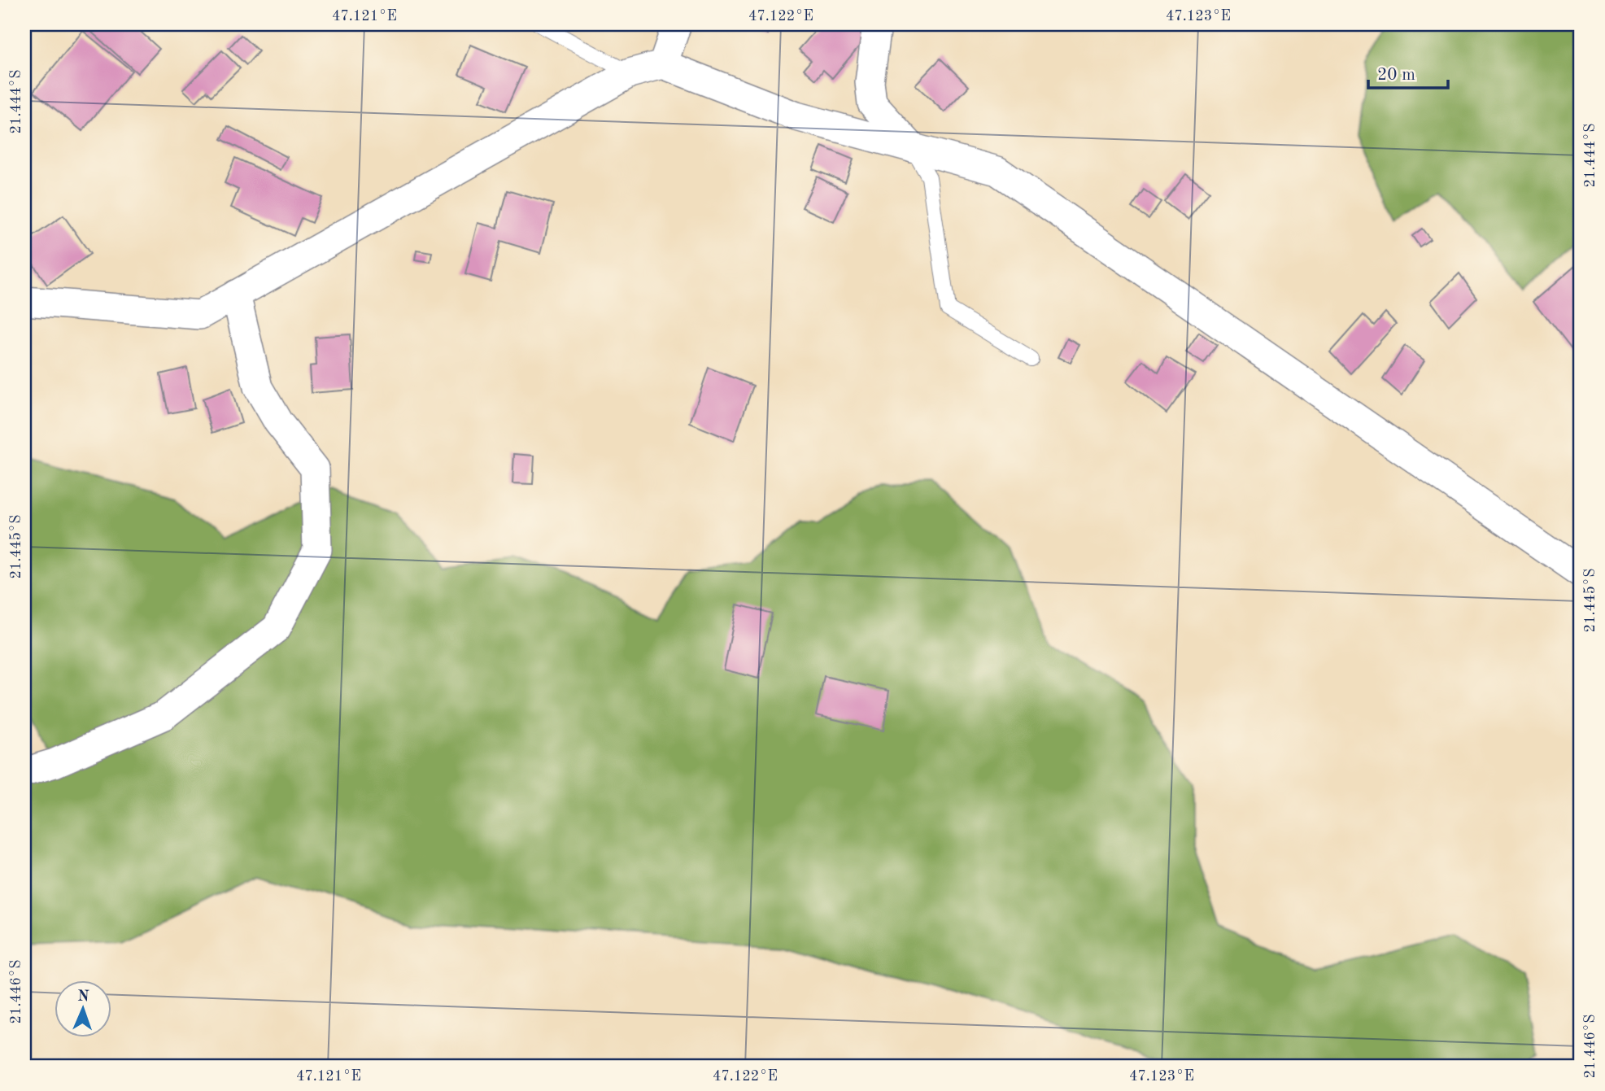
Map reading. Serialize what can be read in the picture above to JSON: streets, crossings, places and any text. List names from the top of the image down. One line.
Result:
{"scale_bar":"20 m","north":"top","coordinates":["47.121°E","47.122°E","47.123°E","21.444°S","21.445°S","21.446°S"]}
